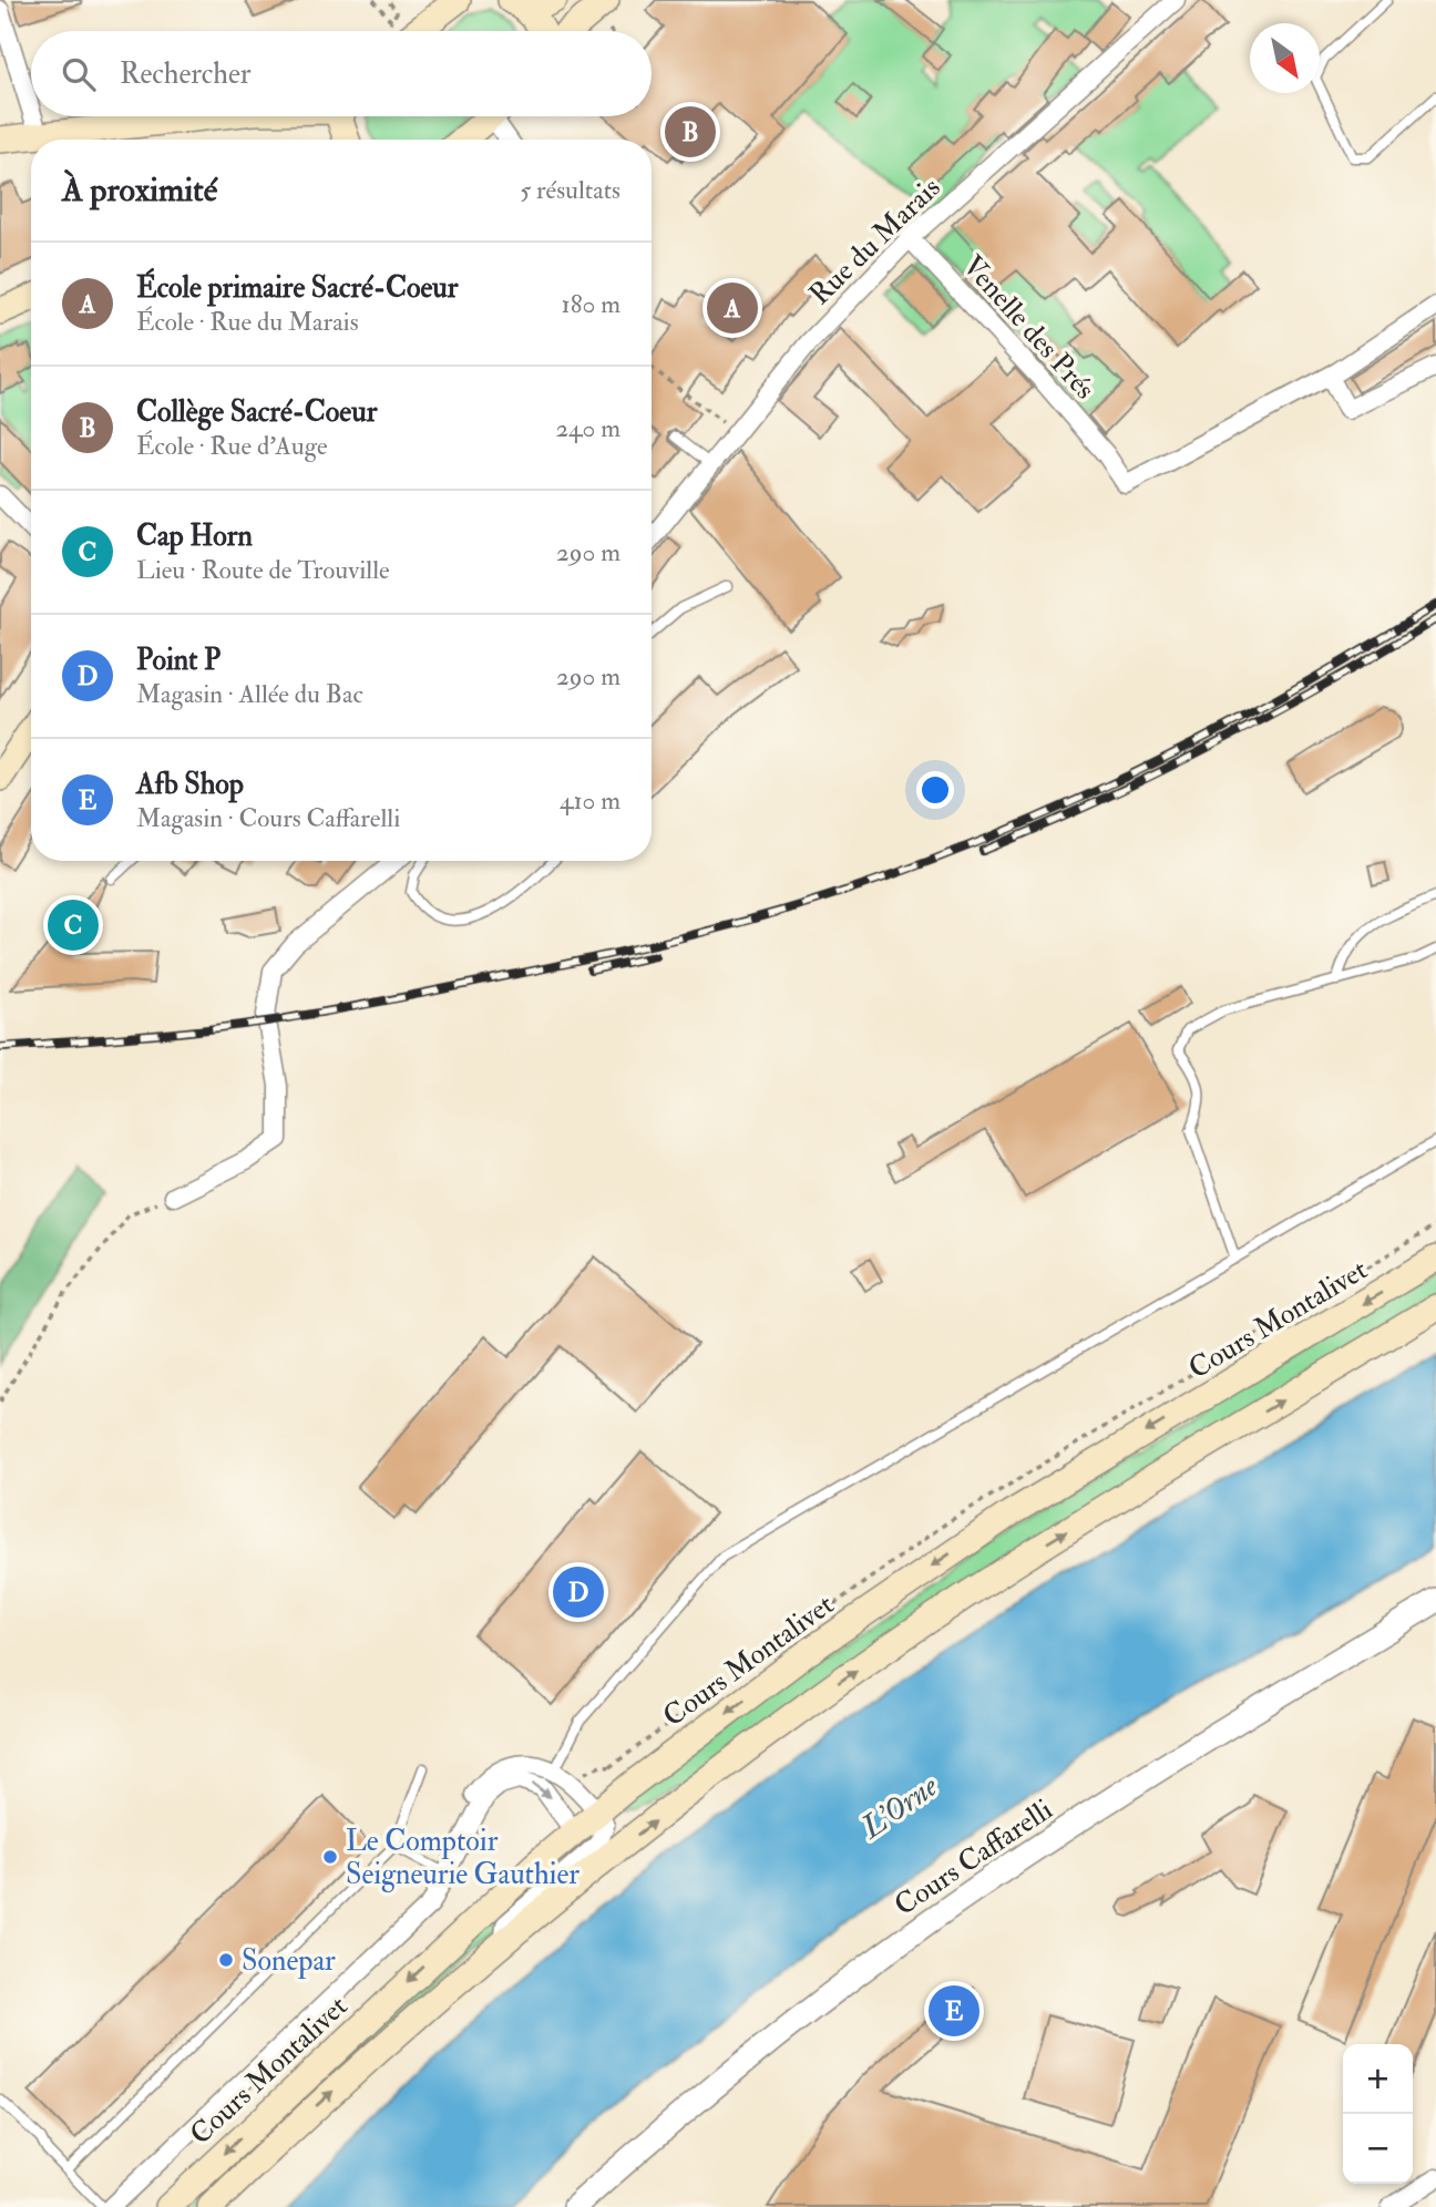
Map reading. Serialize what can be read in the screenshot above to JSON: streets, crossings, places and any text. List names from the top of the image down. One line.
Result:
{"streets":{"main road":["Cours Montalivet"],"street":["Rue du Marais","Venelle des Prés","Cours Caffarelli"]},"crossings":[["Rue du Marais","Venelle des Prés"]],"water":["L'Orne"],"places":["Le Comptoir Seigneurie Gauthier","Sonepar"],"north":"bottom right","page":{"search":"Rechercher","pins":["B","A","C","D","E"],"heading":["À proximité","5 résultats"],"list":[{"mark":"A","name":"École primaire Sacré-Coeur","note":"École · Rue du Marais","value":"180 m"},{"mark":"B","name":"Collège Sacré-Coeur","note":"École · Rue d'Auge","value":"240 m"},{"mark":"C","name":"Cap Horn","note":"Lieu · Route de Trouville","value":"290 m"},{"mark":"D","name":"Point P","note":"Magasin · Allée du Bac","value":"290 m"},{"mark":"E","name":"Afb Shop","note":"Magasin · Cours Caffarelli","value":"410 m"}],"map_buttons":["+","−"]}}
